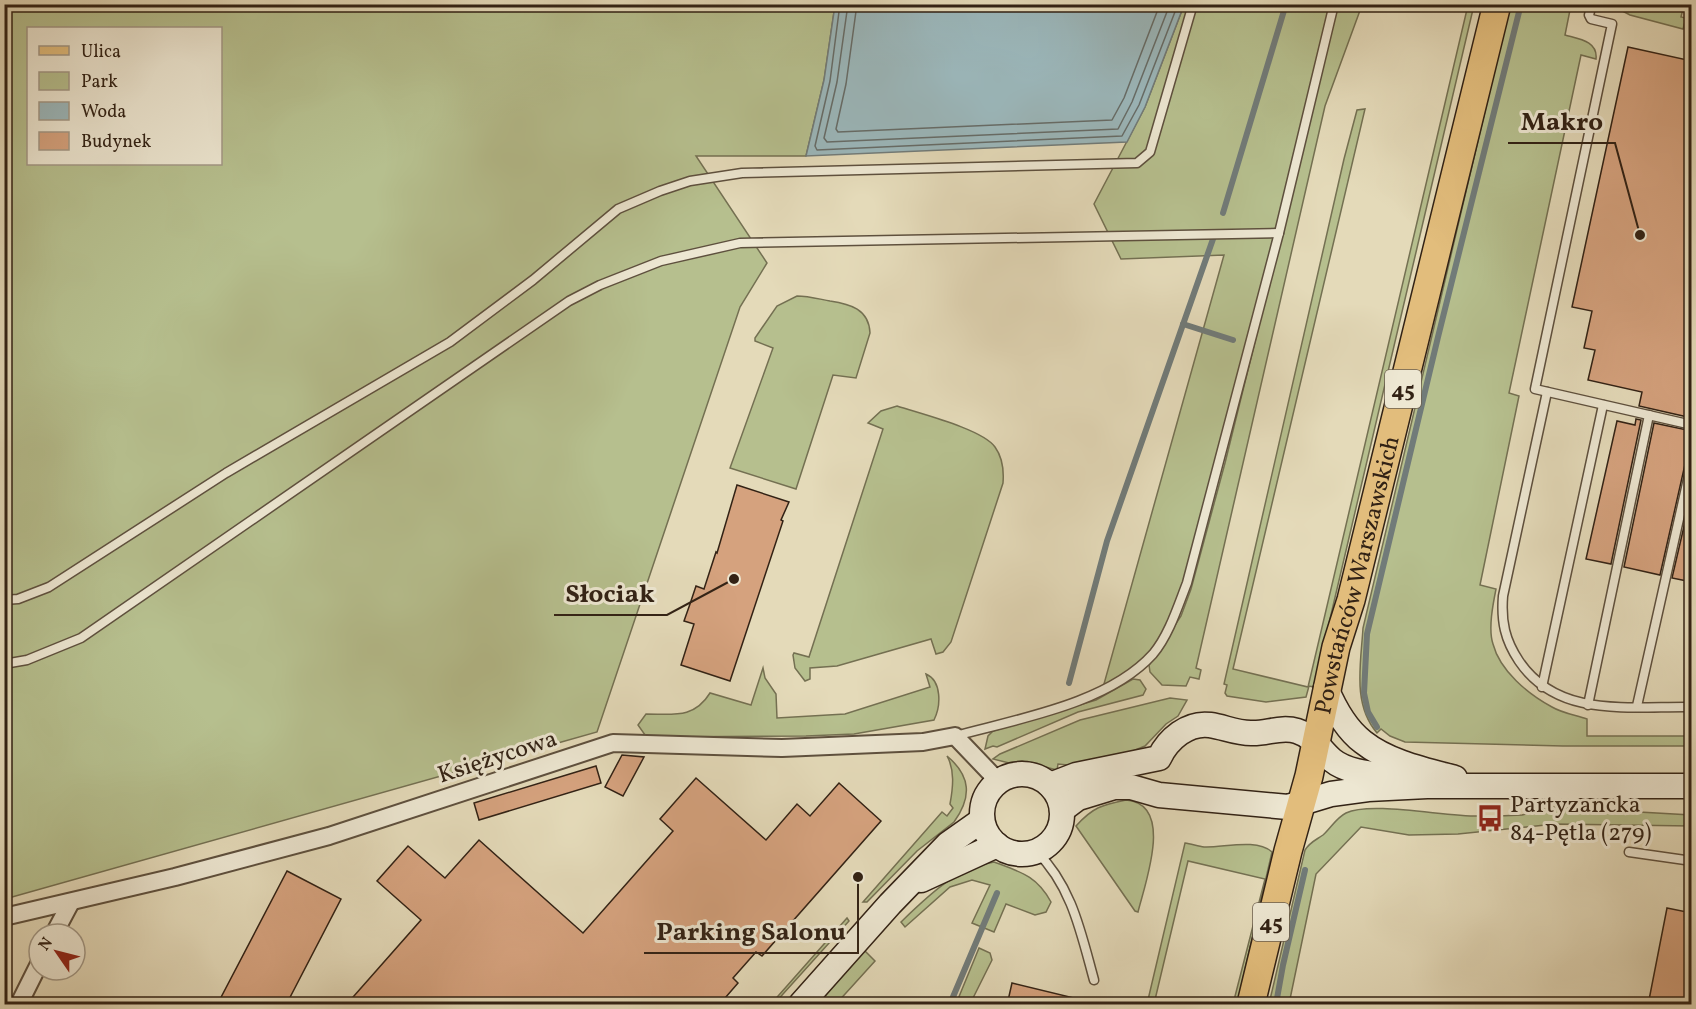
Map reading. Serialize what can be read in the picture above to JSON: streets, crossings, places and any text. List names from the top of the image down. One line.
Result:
{"streets":{"main road":["45","Powstańców Warszawskich"],"street":["Księżycowa"]},"places":{"other":["Makro","Słociak","Parking Salonu"],"bus stop":["Partyzancka 84-Pętla (279)"]},"legend":["Ulica","Park","Woda","Budynek"],"north":"top left"}
